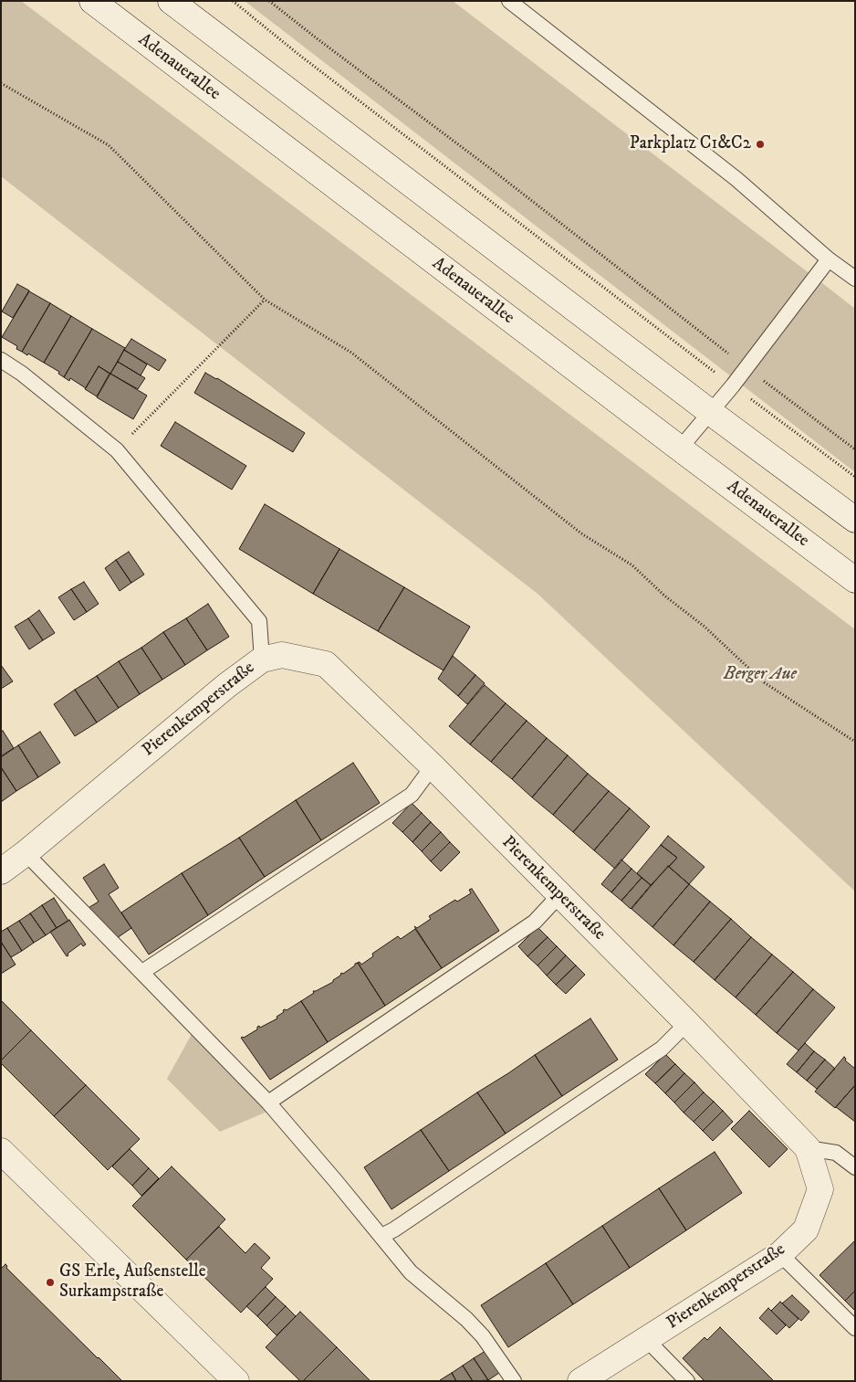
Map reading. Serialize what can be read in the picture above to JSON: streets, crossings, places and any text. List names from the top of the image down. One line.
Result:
{"streets":{"main road":["Adenauerallee","Pierenkemperstraße"]},"parks":["Berger Aue"],"places":["Parkplatz C1&C2","GS Erle, Außenstelle Surkampstraße"]}
